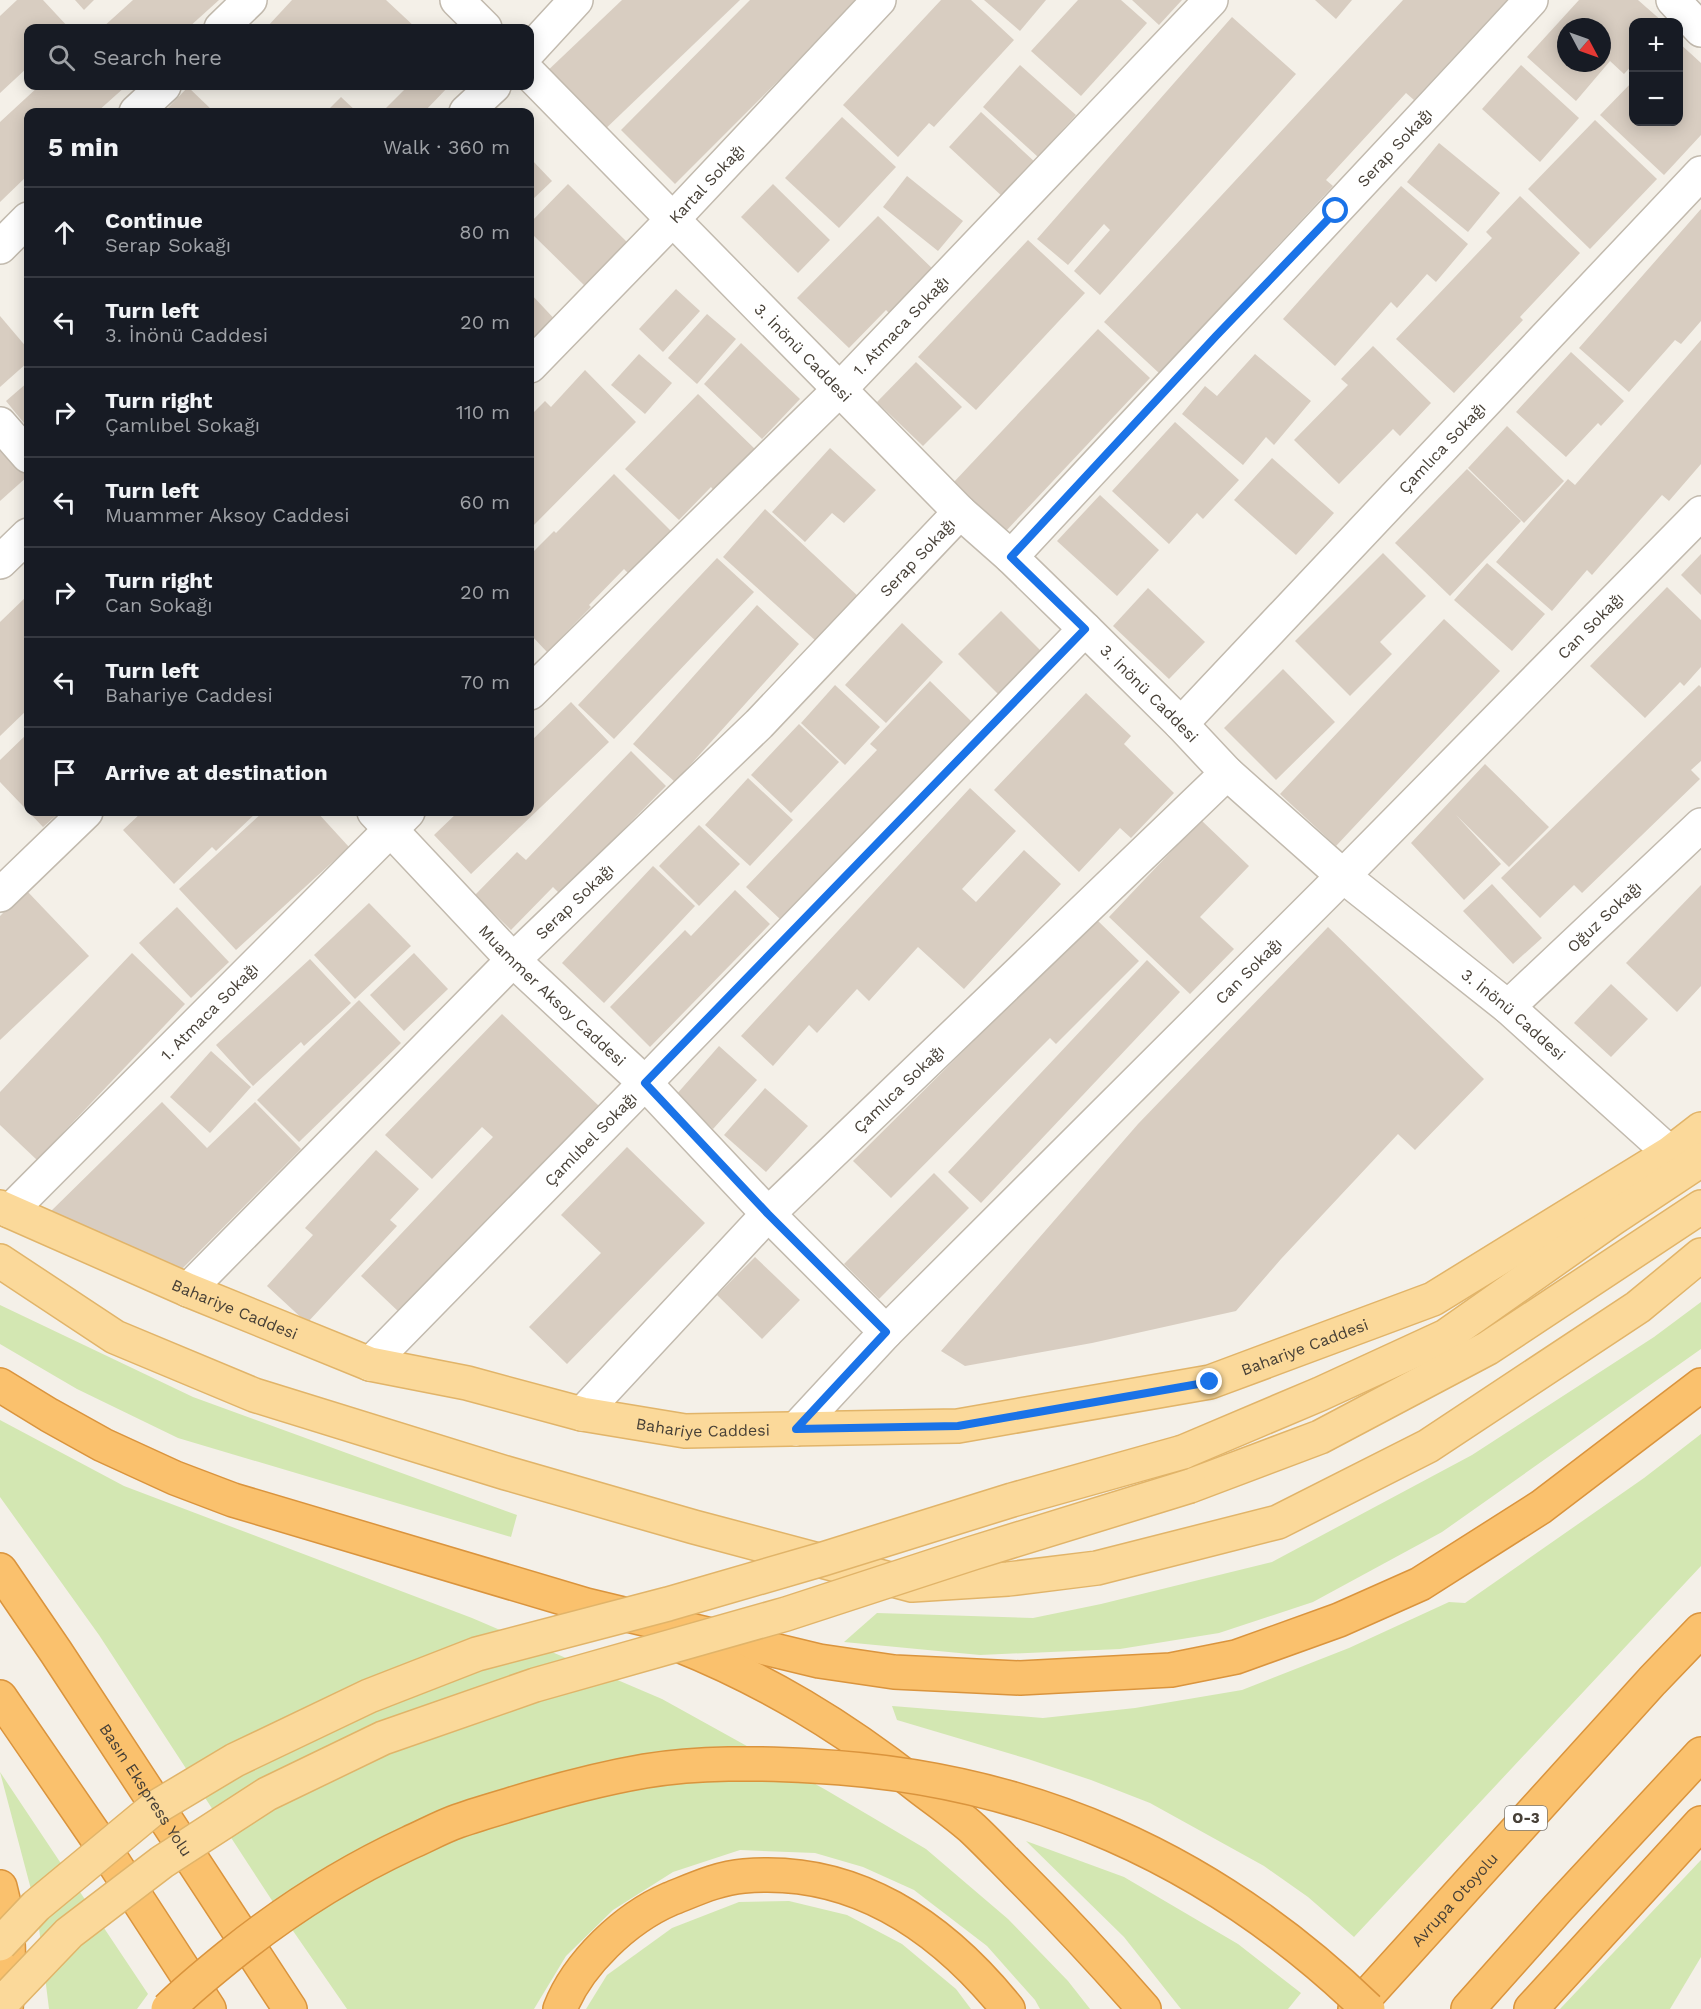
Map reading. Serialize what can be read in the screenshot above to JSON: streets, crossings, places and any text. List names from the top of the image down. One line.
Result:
{"streets":{"highway":["Basın Ekspress Yolu","O-3","Avrupa Otoyolu"],"main road":["Bahariye Caddesi"],"street":["Serap Sokağı","Kartal Sokağı","1. Atmaca Sokağı","3. İnönü Caddesi","Çamlıca Sokağı","Can Sokağı","Oğuz Sokağı","Muammer Aksoy Caddesi","Çamlıbel Sokağı"]},"crossings":[["Serap Sokağı","3. İnönü Caddesi"],["Serap Sokağı","Muammer Aksoy Caddesi"],["Serap Sokağı","Bahariye Caddesi"],["Kartal Sokağı","3. İnönü Caddesi"],["1. Atmaca Sokağı","3. İnönü Caddesi"],["1. Atmaca Sokağı","Muammer Aksoy Caddesi"],["1. Atmaca Sokağı","Bahariye Caddesi"],["3. İnönü Caddesi","Çamlıca Sokağı"],["3. İnönü Caddesi","Can Sokağı"],["3. İnönü Caddesi","Oğuz Sokağı"],["3. İnönü Caddesi","Çamlıbel Sokağı"],["3. İnönü Caddesi","Bahariye Caddesi"],["Çamlıca Sokağı","Muammer Aksoy Caddesi"],["Çamlıca Sokağı","Bahariye Caddesi"],["Can Sokağı","Muammer Aksoy Caddesi"],["Can Sokağı","Bahariye Caddesi"],["Muammer Aksoy Caddesi","Çamlıbel Sokağı"],["Çamlıbel Sokağı","Bahariye Caddesi"]],"north":"bottom right","page":{"map_buttons":["+","−"],"search":"Search here","heading":["5 min","Walk · 360 m"],"list":[["Continue","Serap Sokağı","80 m"],["Turn left","3. İnönü Caddesi","20 m"],["Turn right","Çamlıbel Sokağı","110 m"],["Turn left","Muammer Aksoy Caddesi","60 m"],["Turn right","Can Sokağı","20 m"],["Turn left","Bahariye Caddesi","70 m"],"Arrive at destination"]}}
